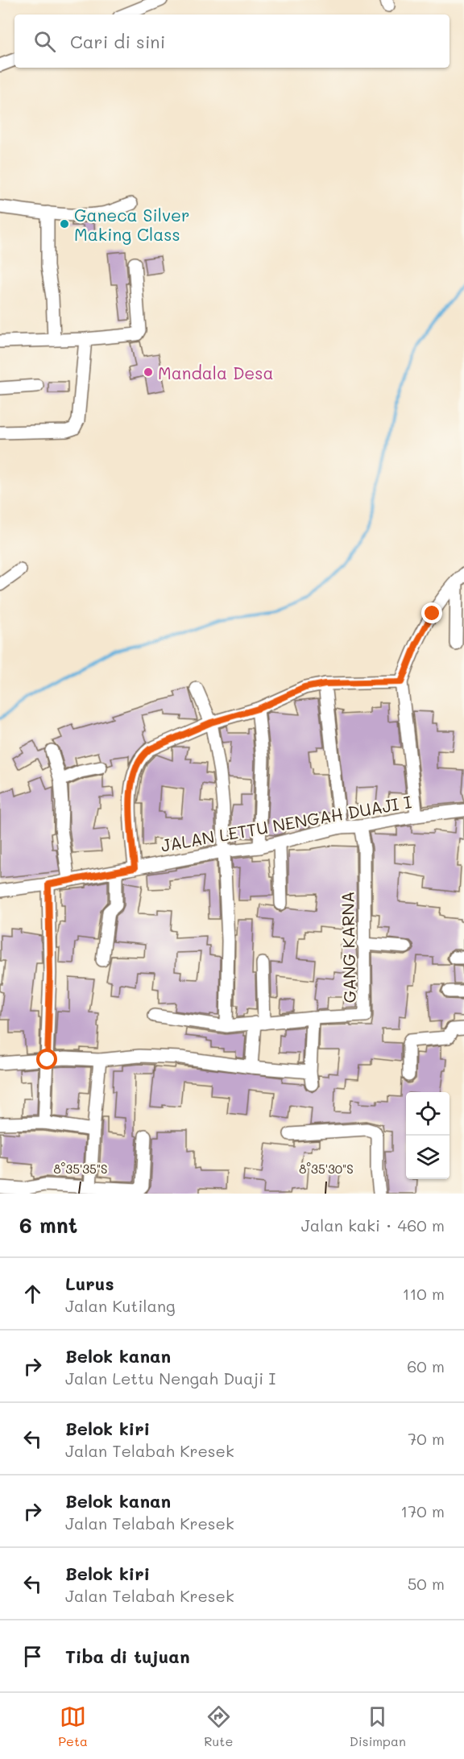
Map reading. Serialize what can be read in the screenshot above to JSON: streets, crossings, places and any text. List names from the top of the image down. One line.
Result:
{"streets":{"street":["JALAN LETTU NENGAH DUAJI I","GANG KARNA"]},"crossings":[["JALAN LETTU NENGAH DUAJI I","GANG KARNA"]],"places":["Ganeca Silver Making Class","Mandala Desa"],"page":{"search":"Cari di sini","heading":["6 mnt","Jalan kaki · 460 m"],"list":[["Lurus","Jalan Kutilang","110 m"],["Belok kanan","Jalan Lettu Nengah Duaji I","60 m"],["Belok kiri","Jalan Telabah Kresek","70 m"],["Belok kanan","Jalan Telabah Kresek","170 m"],["Belok kiri","Jalan Telabah Kresek","50 m"],"Tiba di tujuan"],"nav":["Peta","Rute","Disimpan"]},"coordinates":["8°35'35\"S","8°35'30\"S"]}
